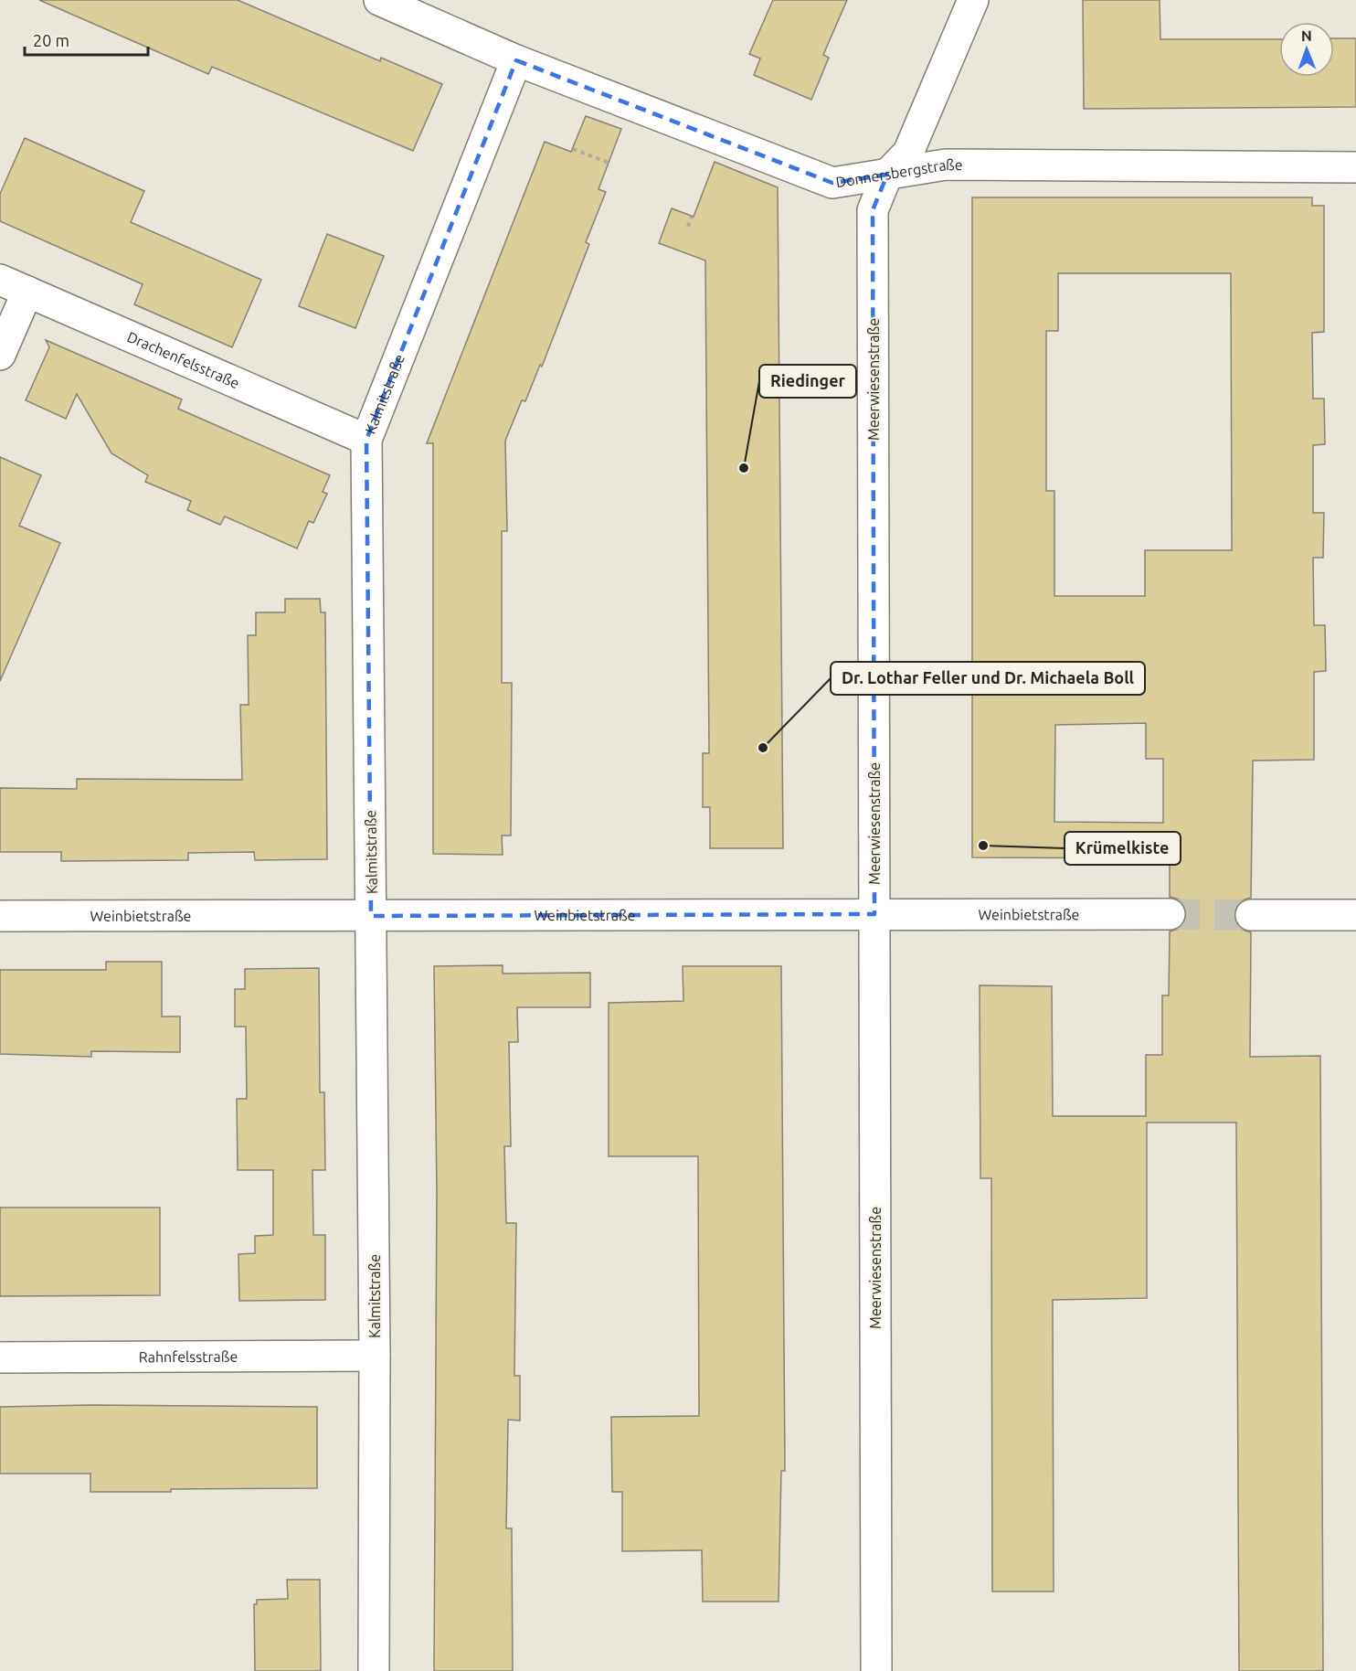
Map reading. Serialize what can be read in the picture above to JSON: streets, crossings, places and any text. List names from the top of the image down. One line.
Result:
{"streets":{"street":["Donnersbergstraße","Drachenfelsstraße","Meerwiesenstraße","Kalmitstraße","Weinbietstraße","Rahnfelsstraße"]},"crossings":[["Donnersbergstraße","Meerwiesenstraße"],["Donnersbergstraße","Kalmitstraße"],["Drachenfelsstraße","Kalmitstraße"],["Meerwiesenstraße","Weinbietstraße"],["Kalmitstraße","Weinbietstraße"],["Kalmitstraße","Rahnfelsstraße"]],"places":["Riedinger","Dr. Lothar Feller und Dr. Michaela Boll","Krümelkiste"],"scale_bar":"20 m","north":"top"}
